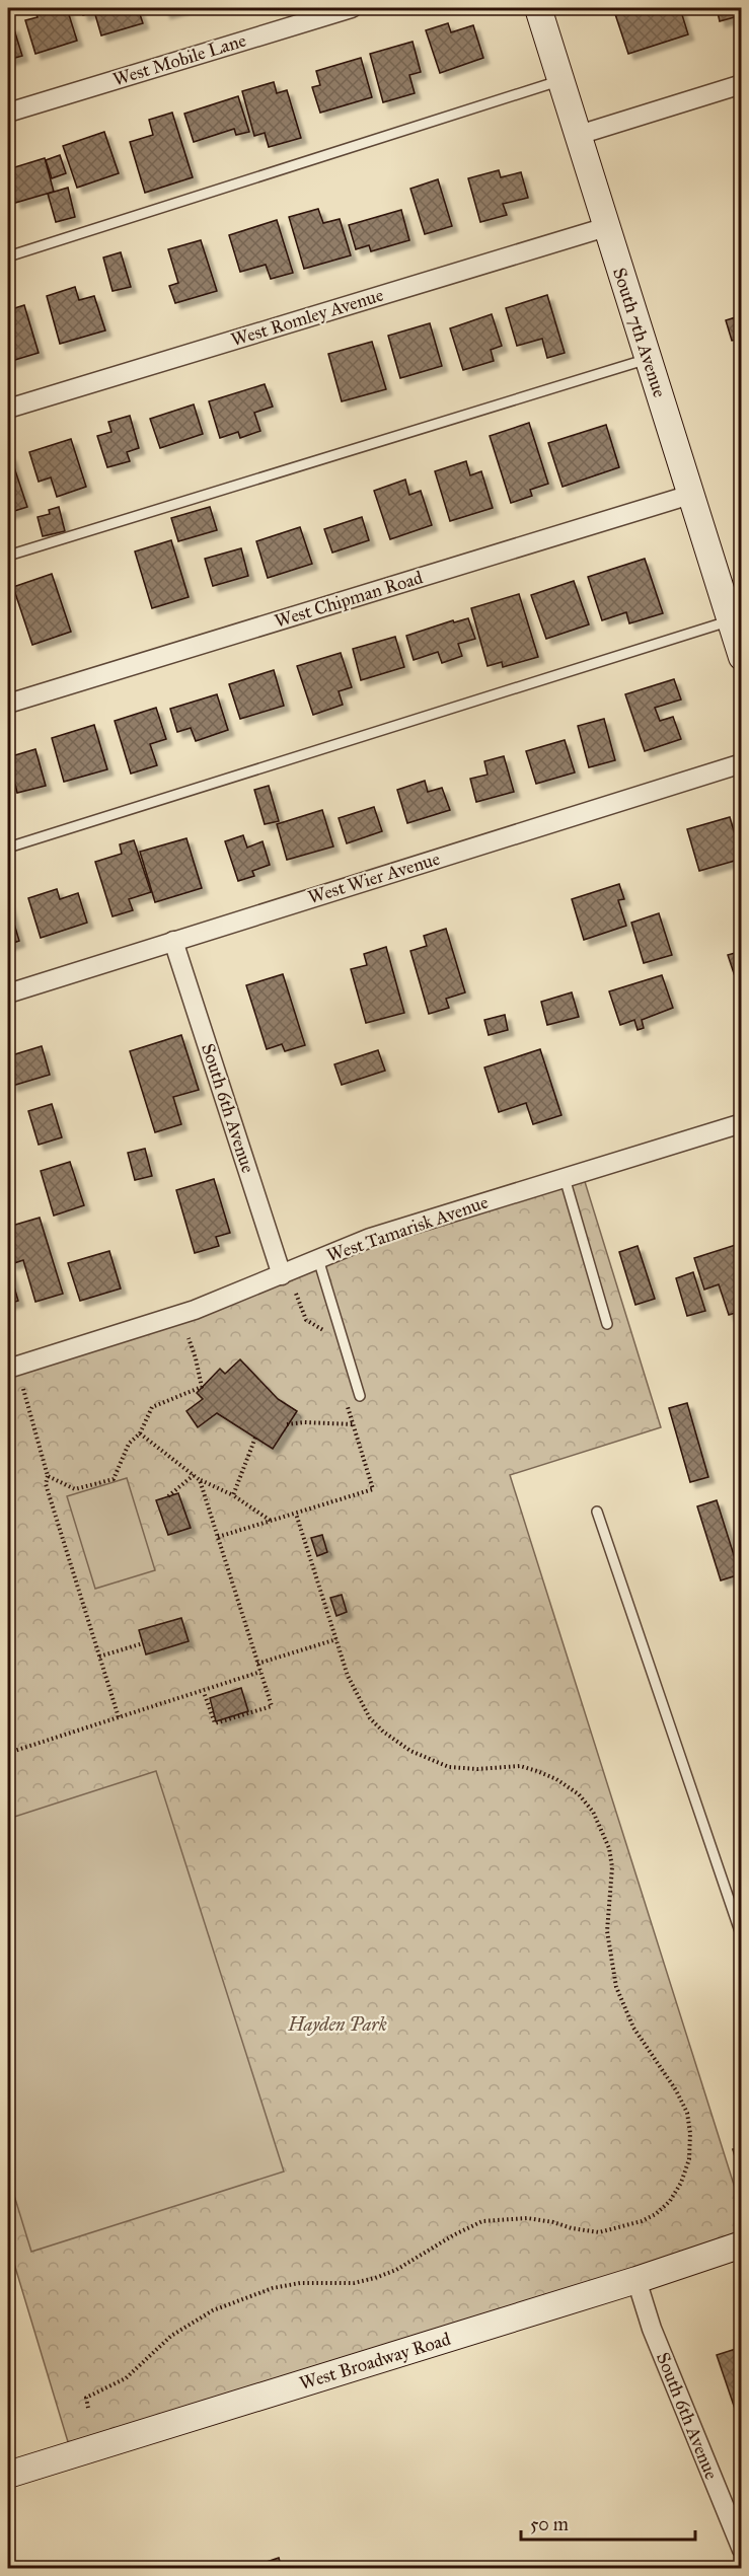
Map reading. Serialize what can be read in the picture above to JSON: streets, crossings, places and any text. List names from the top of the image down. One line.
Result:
{"streets":{"main road":["South 7th Avenue","West Broadway Road"],"street":["West Mobile Lane","West Romley Avenue","West Chipman Road","West Wier Avenue","South 6th Avenue","West Tamarisk Avenue"]},"crossings":[["West Romley Avenue","South 7th Avenue"],["South 7th Avenue","West Chipman Road"],["West Wier Avenue","South 6th Avenue"],["South 6th Avenue","West Tamarisk Avenue"],["South 6th Avenue","West Broadway Road"]],"parks":["Hayden Park"],"scale_bar":"50 m"}
